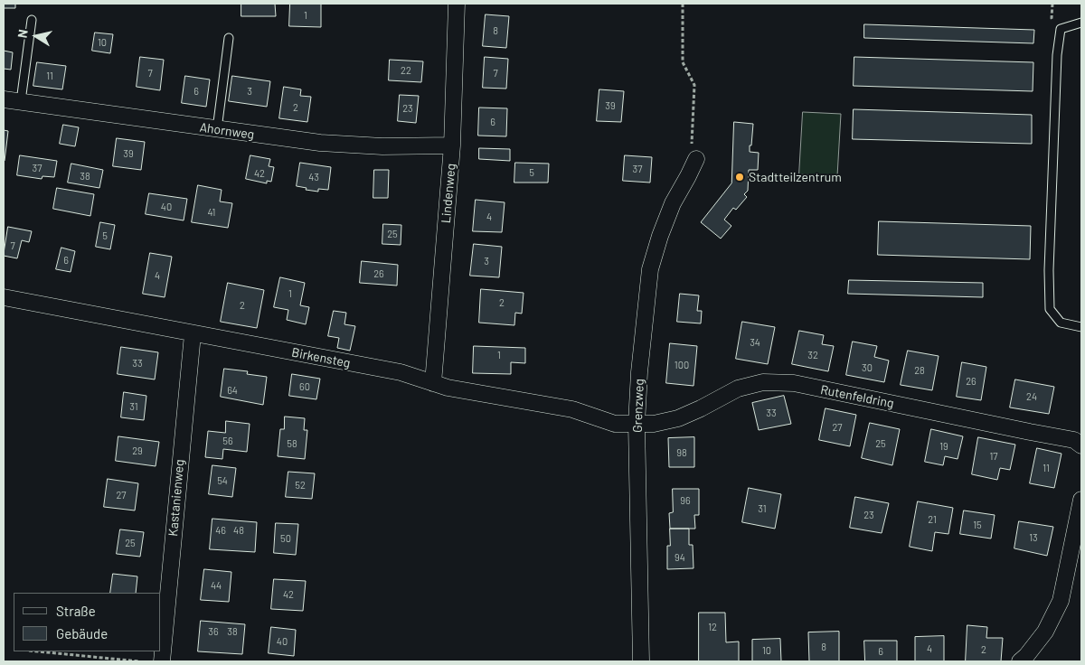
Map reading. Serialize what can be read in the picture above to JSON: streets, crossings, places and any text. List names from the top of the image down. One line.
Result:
{"streets":{"street":["Ahornweg","Lindenweg","Birkensteg","Rutenfeldring","Grenzweg","Kastanienweg"]},"crossings":[["Ahornweg","Lindenweg"],["Lindenweg","Birkensteg"],["Birkensteg","Rutenfeldring"],["Birkensteg","Grenzweg"],["Birkensteg","Kastanienweg"],["Rutenfeldring","Grenzweg"]],"places":["Stadtteilzentrum"],"house_numbers":["1","8","10","22","7","7","11","6","3","39","2","23","6","39","37","37","5","42","38","43","40","41","4","25","5","7","6","3","26","4","1","2","2","34","1","32","33","100","30","28","26","60","64","24","31","33","27","56","58","25","19","29","98","17","11","54","52","27","96","31","23","21","15","46","48","13","50","25","94","44","42","12","36","38","40","8","4","2","10","6"],"legend":["Straße","Gebäude"],"north":"left"}
